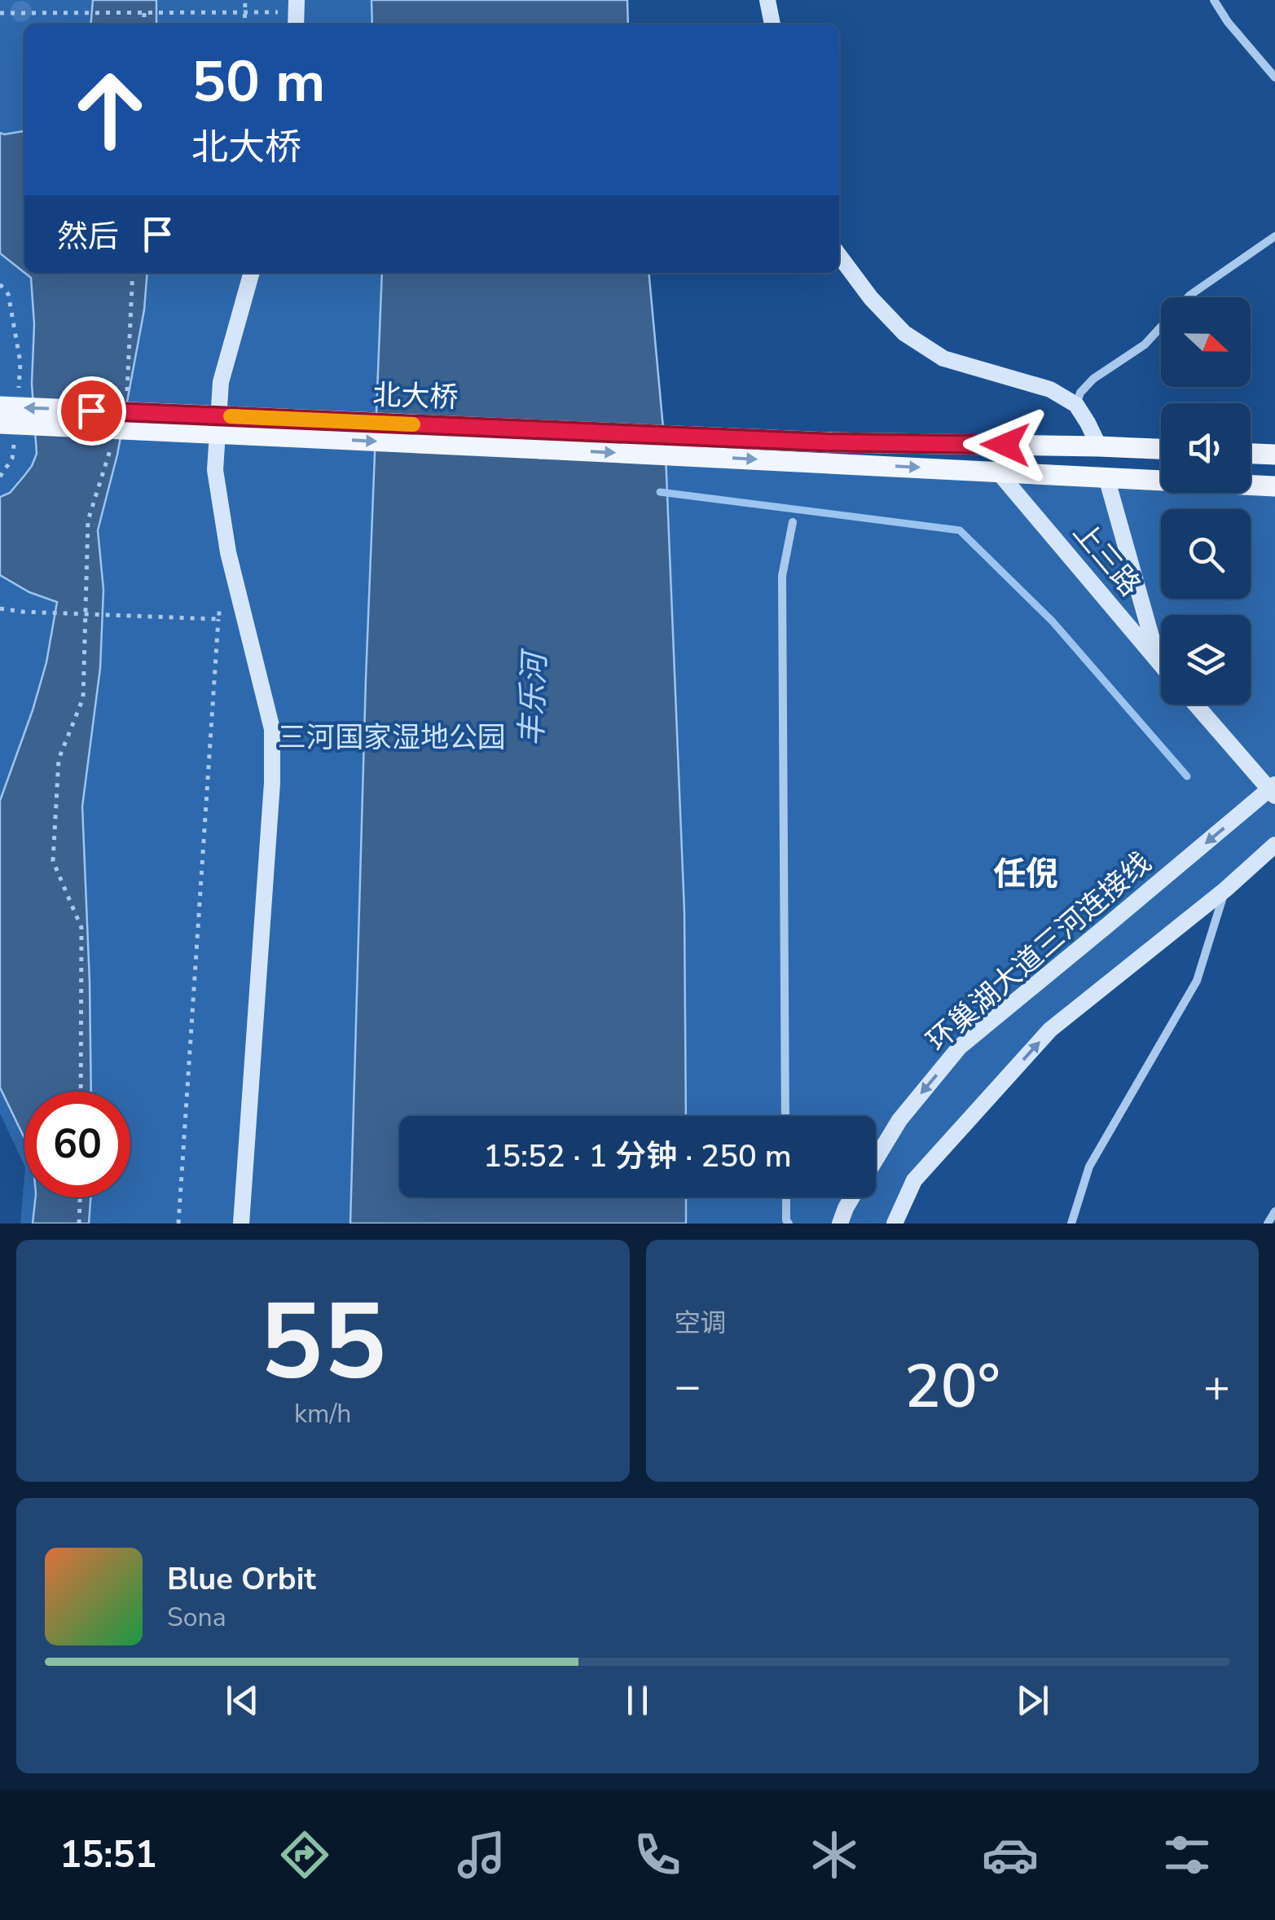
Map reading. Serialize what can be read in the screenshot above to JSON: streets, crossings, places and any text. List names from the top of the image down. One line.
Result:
{"streets":{"main road":["北大桥","上三路","环巢湖大道三河连接线"]},"districts":["任倪"],"water":["丰乐河"],"parks":["三河国家湿地公园"],"north":"right","page":{"turn":["50 m","北大桥"],"then":"然后","limit":"60","trip":"15:52 · 1 分钟 · 250 m","tile":[["55","km/h"],"空调"],"heat":["−","20°","+"],"song":["Blue Orbit","Sona"],"tabs":"15:51"}}
